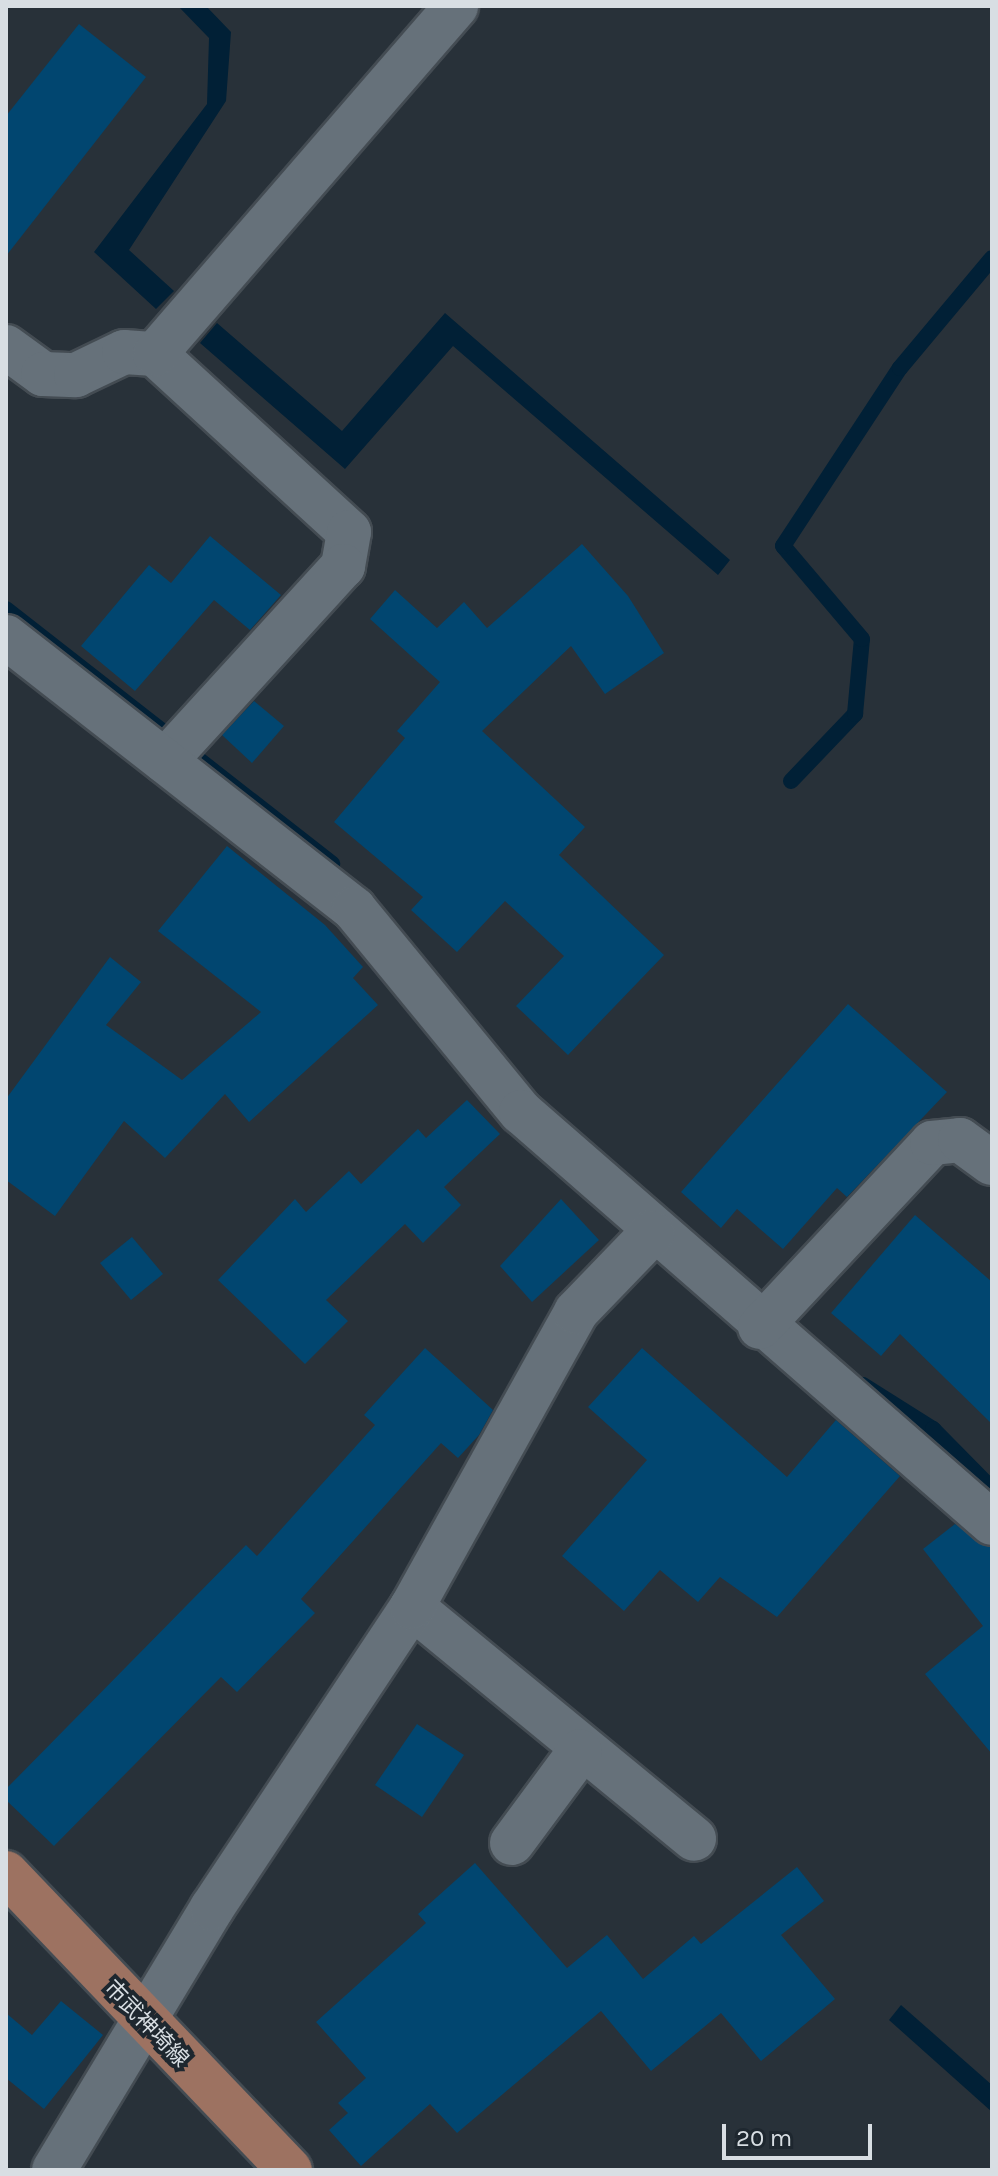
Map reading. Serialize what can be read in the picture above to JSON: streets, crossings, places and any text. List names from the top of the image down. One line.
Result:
{"streets":{"main road":["市武神埼線"]},"scale_bar":"20 m"}
